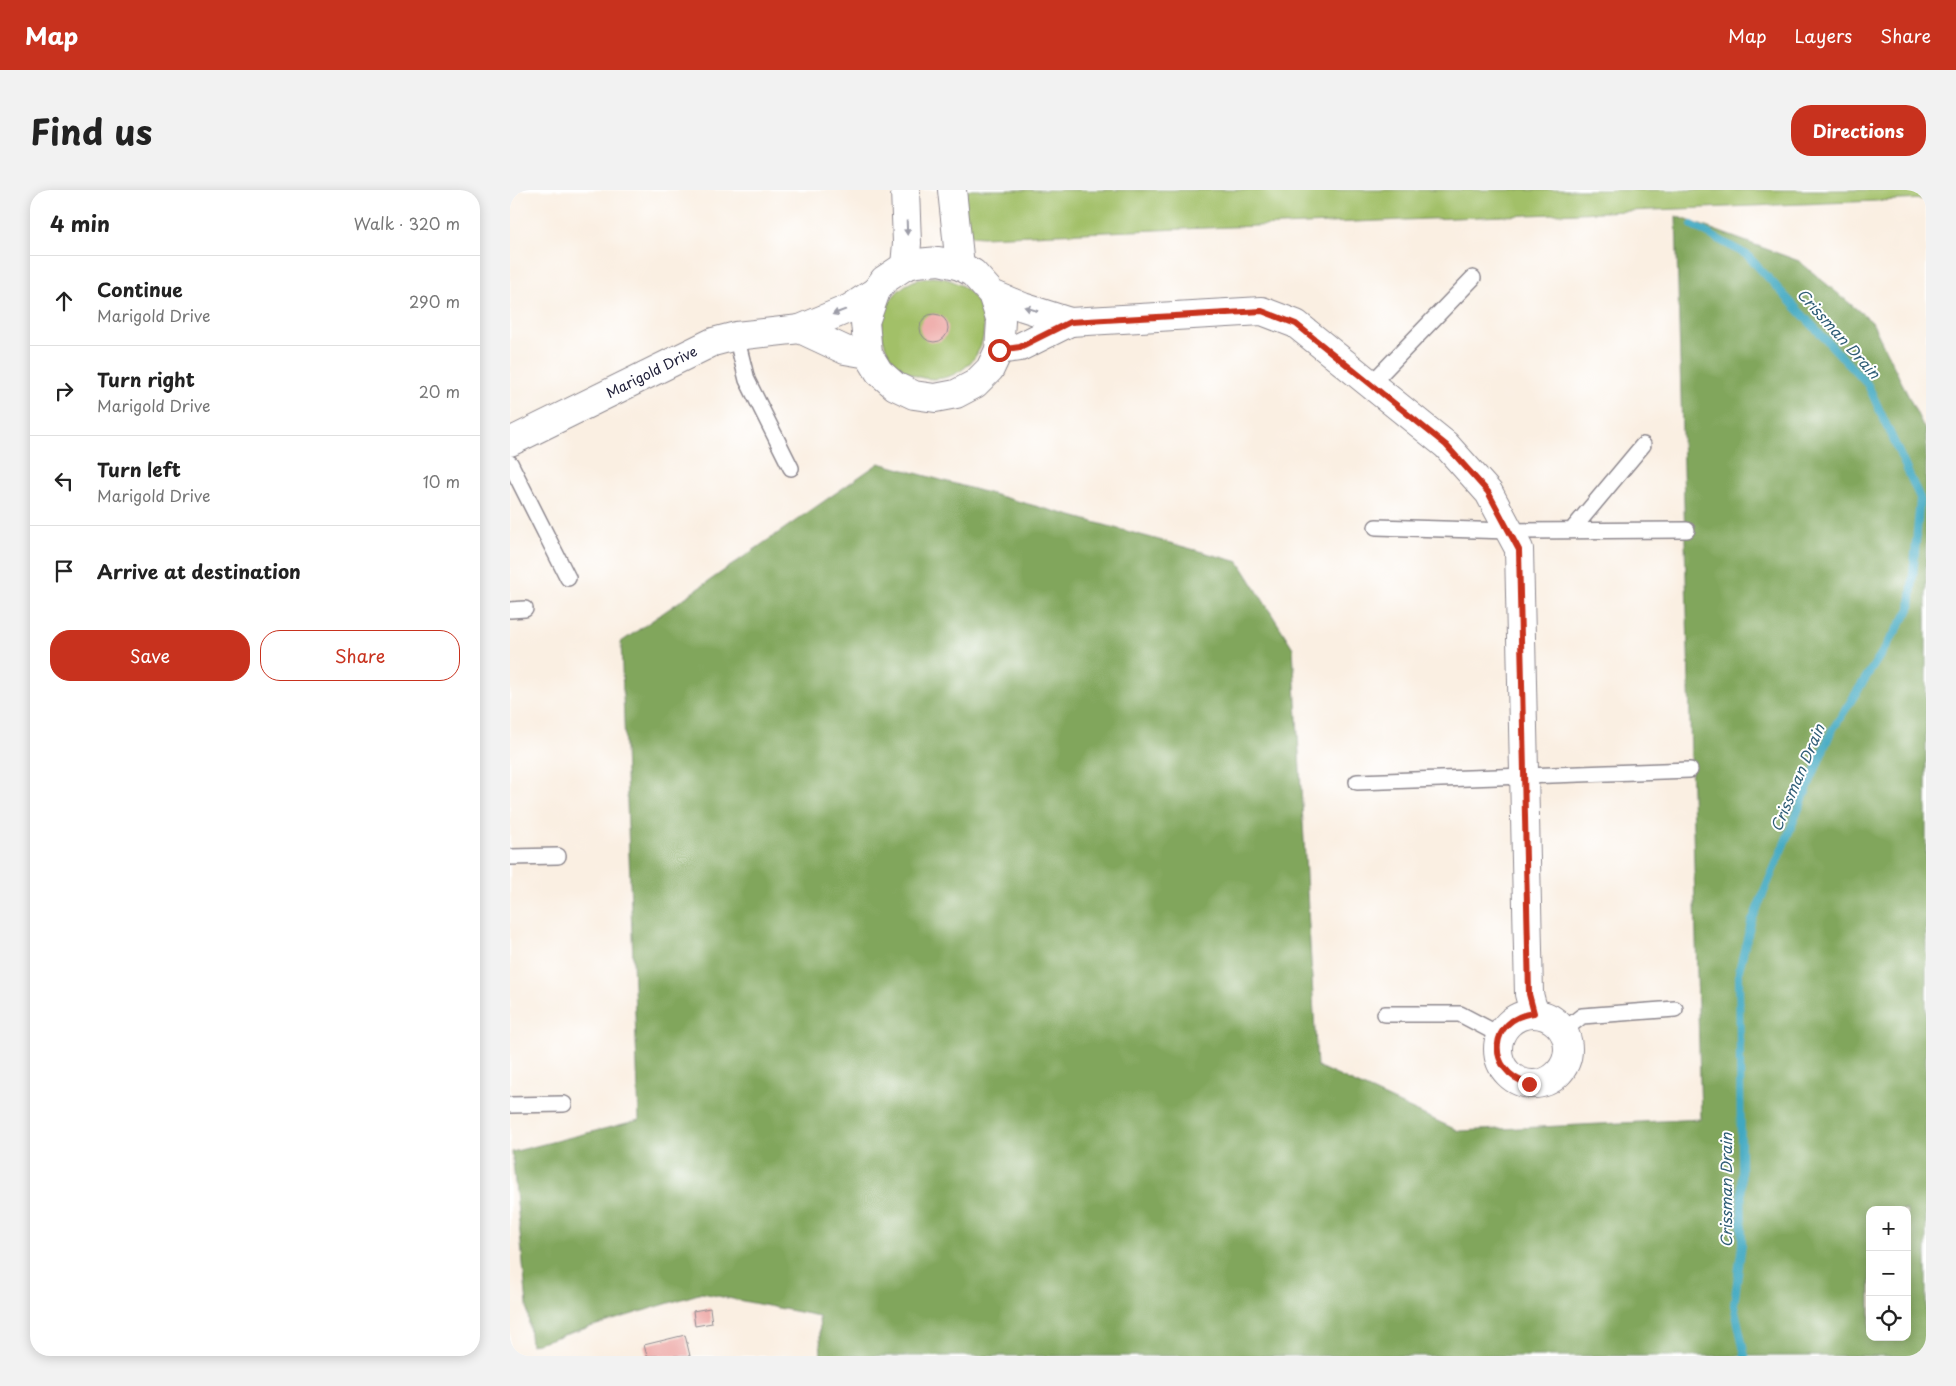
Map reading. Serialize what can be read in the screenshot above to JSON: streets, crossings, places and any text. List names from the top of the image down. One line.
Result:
{"streets":{"street":["Marigold Drive"]},"water":["Crissman Drain"],"page":{"header":"Map","nav":["Map","Layers","Share"],"title":"Find us","buttons":["Directions",["Save","Share"]],"heading":["4 min","Walk · 320 m"],"list":[["Continue","Marigold Drive","290 m"],["Turn right","Marigold Drive","20 m"],["Turn left","Marigold Drive","10 m"],"Arrive at destination"],"map_buttons":["+","−"]}}
